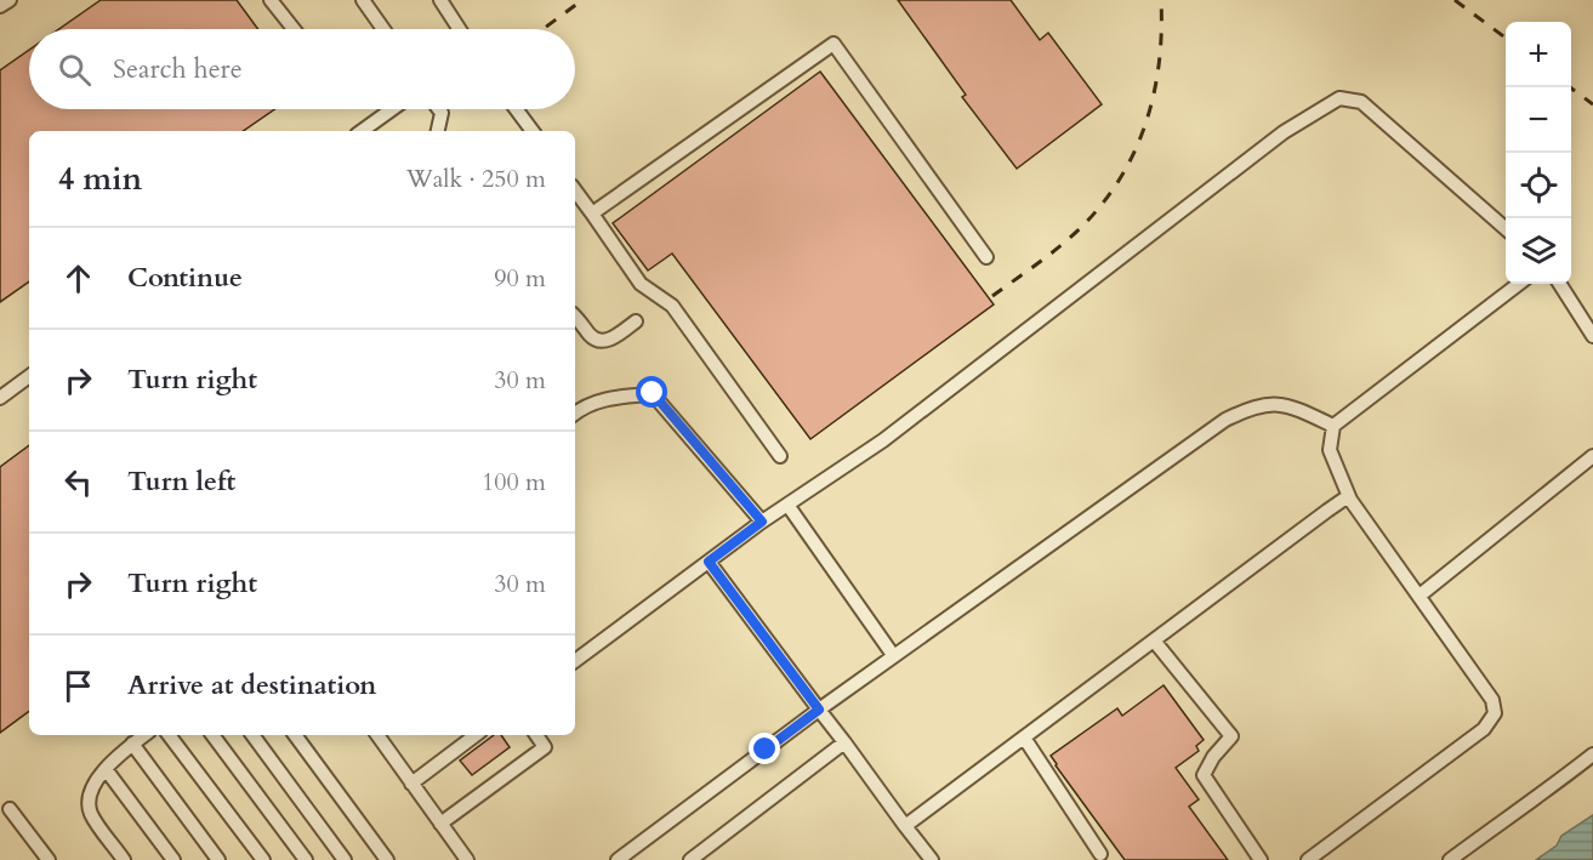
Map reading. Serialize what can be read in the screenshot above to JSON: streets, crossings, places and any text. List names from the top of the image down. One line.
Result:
{"page":{"map_buttons":["+","−"],"search":"Search here","heading":["4 min","Walk · 250 m"],"list":[["Continue","90 m"],["Turn right","30 m"],["Turn left","100 m"],["Turn right","30 m"],"Arrive at destination"]}}
